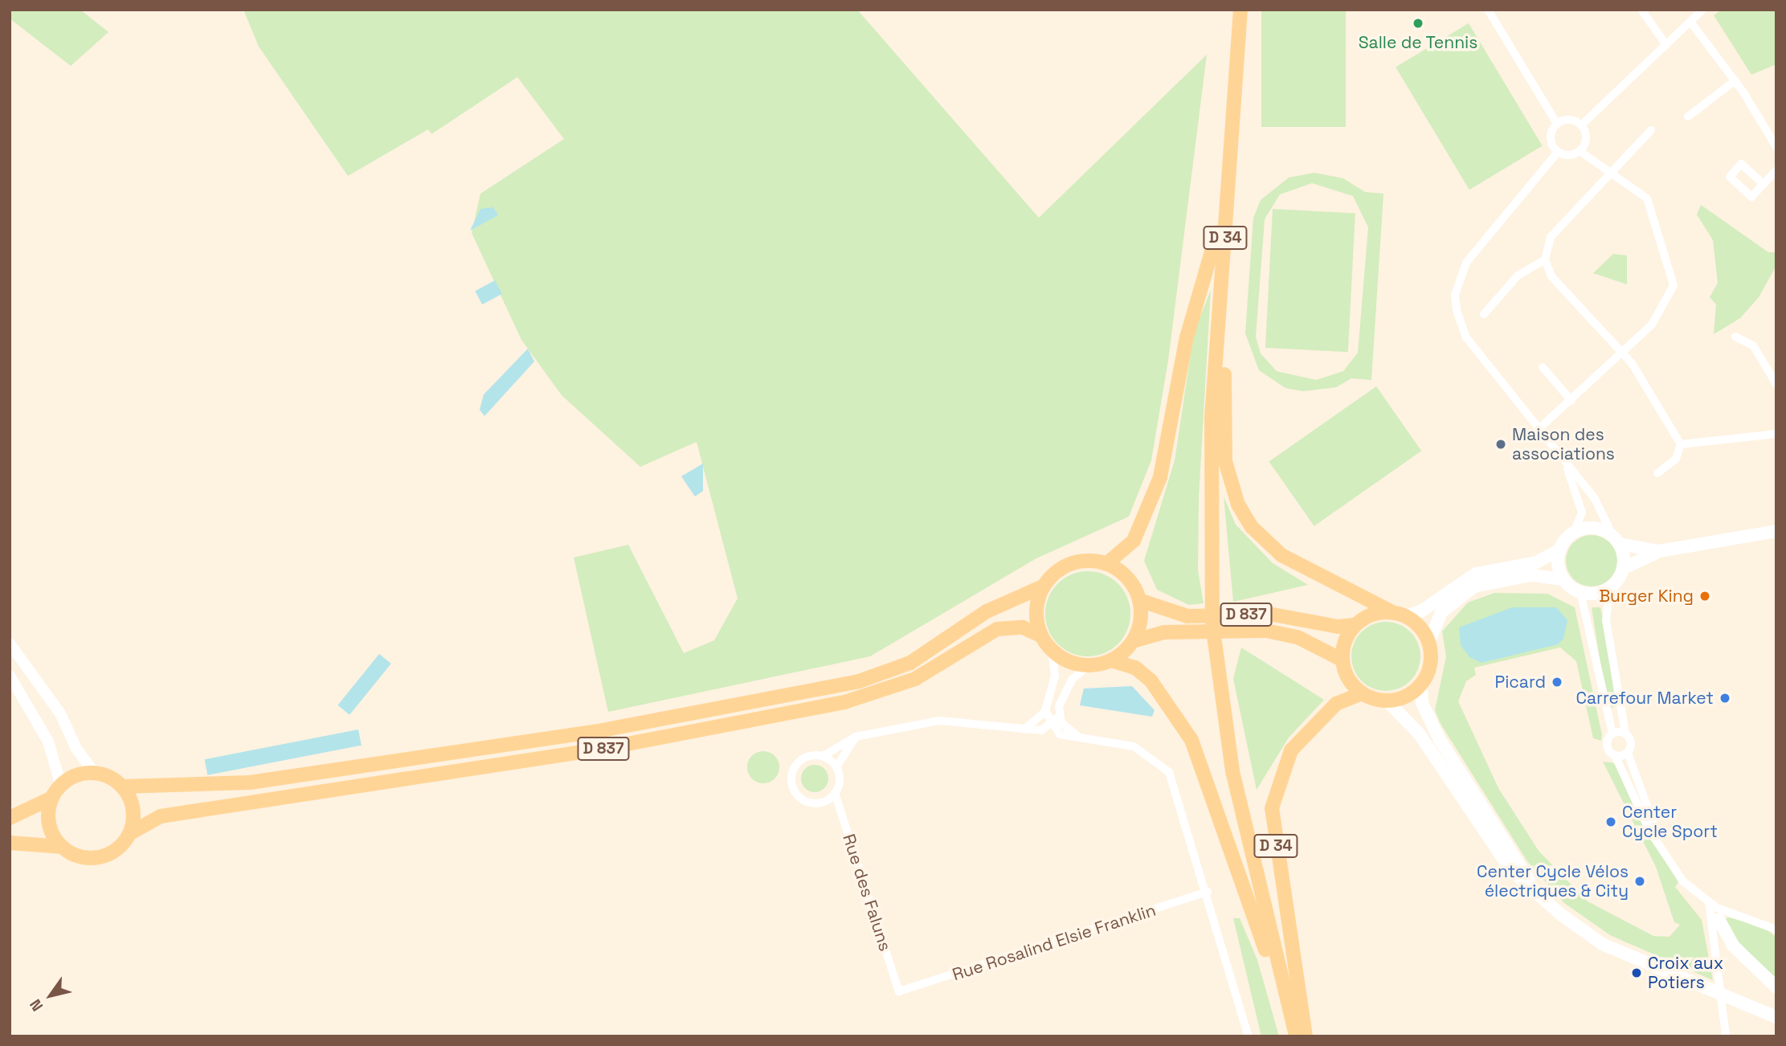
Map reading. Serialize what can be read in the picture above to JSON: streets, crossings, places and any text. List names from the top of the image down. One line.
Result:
{"streets":{"main road":["D 34","D 837"],"street":["Rue des Faluns","Rue Rosalind Elsie Franklin"]},"crossings":[["D 34","D 837"],["Rue des Faluns","Rue Rosalind Elsie Franklin"]],"places":["Salle de Tennis","Maison des associations","Burger King","Picard","Carrefour Market","Center Cycle Sport","Center Cycle Vélos électriques & City","Croix aux Potiers"],"north":"bottom left"}
